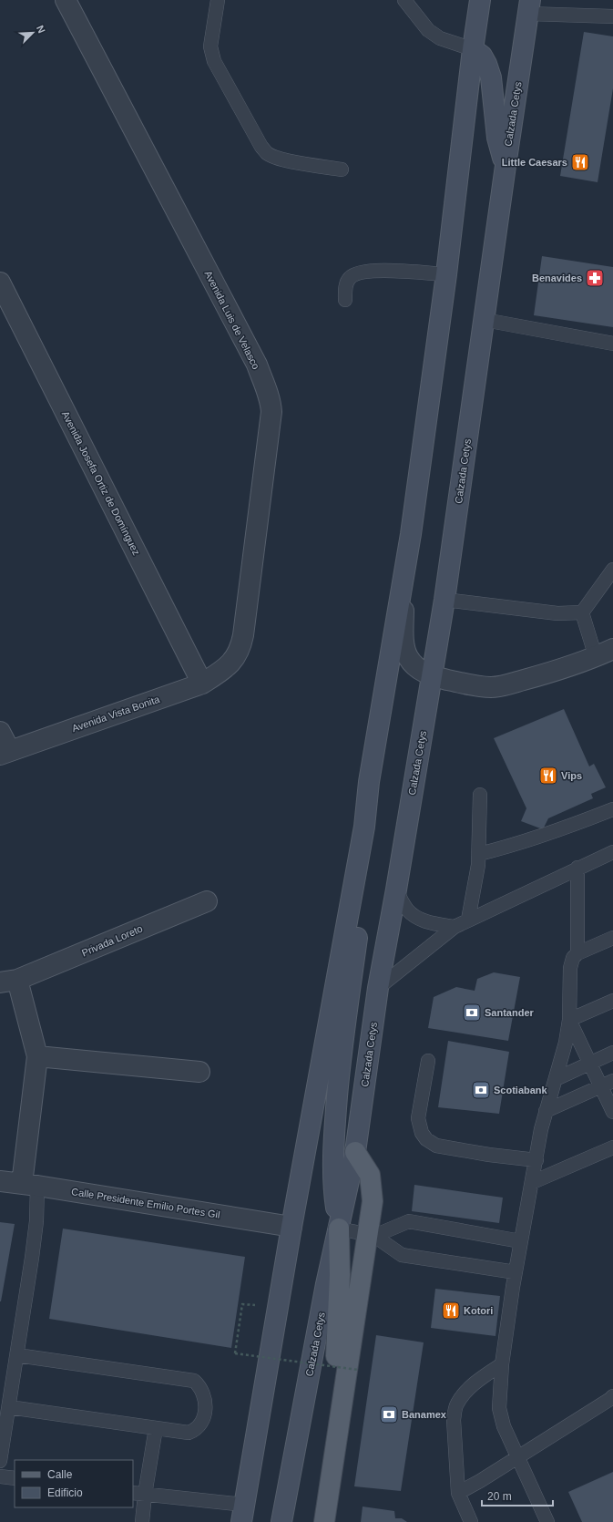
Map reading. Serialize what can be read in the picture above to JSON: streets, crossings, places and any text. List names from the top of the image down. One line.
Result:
{"streets":{"main road":["Calzada Cetys"],"street":["Avenida Luis de Velasco","Avenida Josefa Ortiz de Domínguez","Avenida Vista Bonita","Privada Loreto","Calle Presidente Emilio Portes Gil"]},"crossings":[["Avenida Luis de Velasco","Avenida Vista Bonita"],["Avenida Josefa Ortiz de Domínguez","Avenida Vista Bonita"],["Privada Loreto","Calle Presidente Emilio Portes Gil"]],"places":{"restaurant":["Little Caesars","Vips","Kotori"],"pharmacy":["Benavides"],"bank":["Santander","Scotiabank","Banamex"]},"legend":["Calle","Edificio"],"scale_bar":"20 m","north":"top right"}
